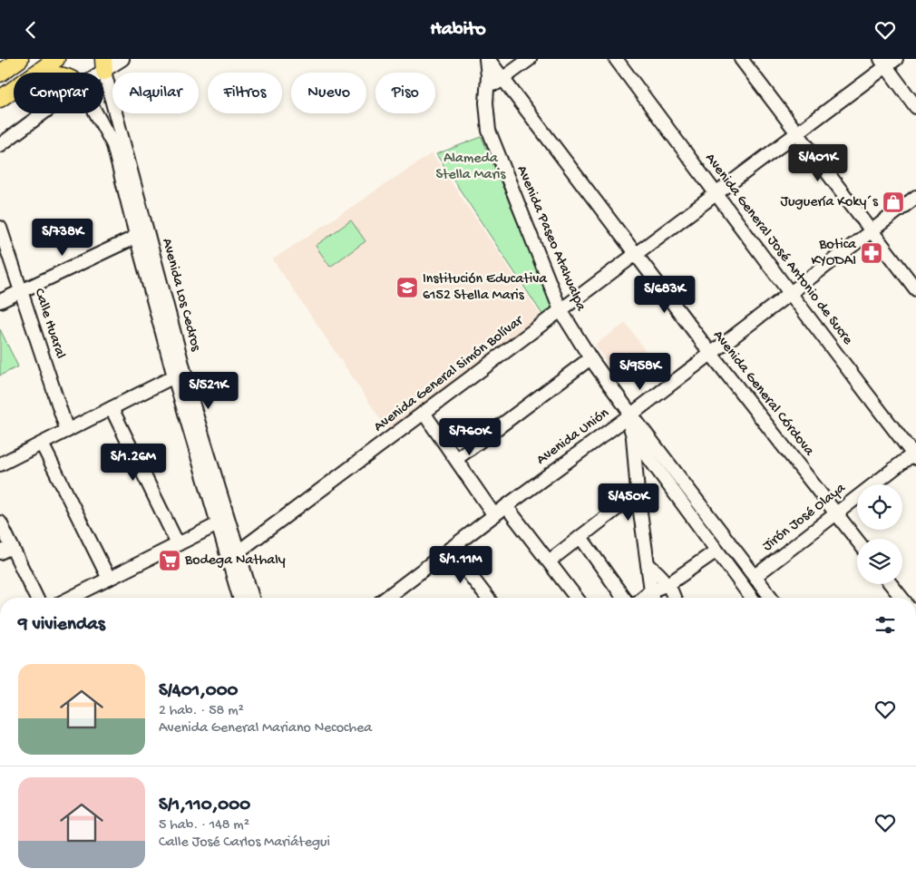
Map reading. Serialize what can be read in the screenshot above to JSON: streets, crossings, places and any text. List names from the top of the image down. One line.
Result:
{"streets":{"street":["Avenida Paseo Atahualpa","Avenida General José Antonio de Sucre","Avenida Los Cedros","Calle Huaral","Avenida General Simón Bolívar","Avenida General Córdova","Avenida Unión","Jirón José Olaya"]},"crossings":[["Avenida Paseo Atahualpa","Avenida General Simón Bolívar"],["Avenida Paseo Atahualpa","Avenida General Córdova"],["Avenida Paseo Atahualpa","Avenida Unión"],["Avenida Paseo Atahualpa","Jirón José Olaya"],["Avenida General José Antonio de Sucre","Avenida General Simón Bolívar"],["Avenida General José Antonio de Sucre","Avenida Unión"],["Avenida General José Antonio de Sucre","Jirón José Olaya"],["Avenida Los Cedros","Avenida General Simón Bolívar"],["Avenida General Simón Bolívar","Avenida General Córdova"],["Avenida General Córdova","Avenida Unión"],["Avenida General Córdova","Jirón José Olaya"]],"parks":["Alameda Stella Maris"],"places":{"shop":["Juguería Koky´s"],"pharmacy":["Botica KYODAI"],"school or university":["Institución Educativa 6152 Stella Maris"],"supermarket":["Bodega Nathaly"]},"page":{"header":"Habito","chip":["Comprar","Alquilar","Filtros","Nuevo","Piso"],"price":["S/401K","S/738K","S/683K","S/958K","S/521K","S/760K","S/1.26M","S/450K","S/1.11M"],"heading":"9 viviendas","list":[{"name":"S/401,000","note":"2 hab. · 58 m² · Avenida General Mariano Necochea"},{"name":"S/1,110,000","note":"5 hab. · 148 m² · Calle José Carlos Mariátegui"}]}}
